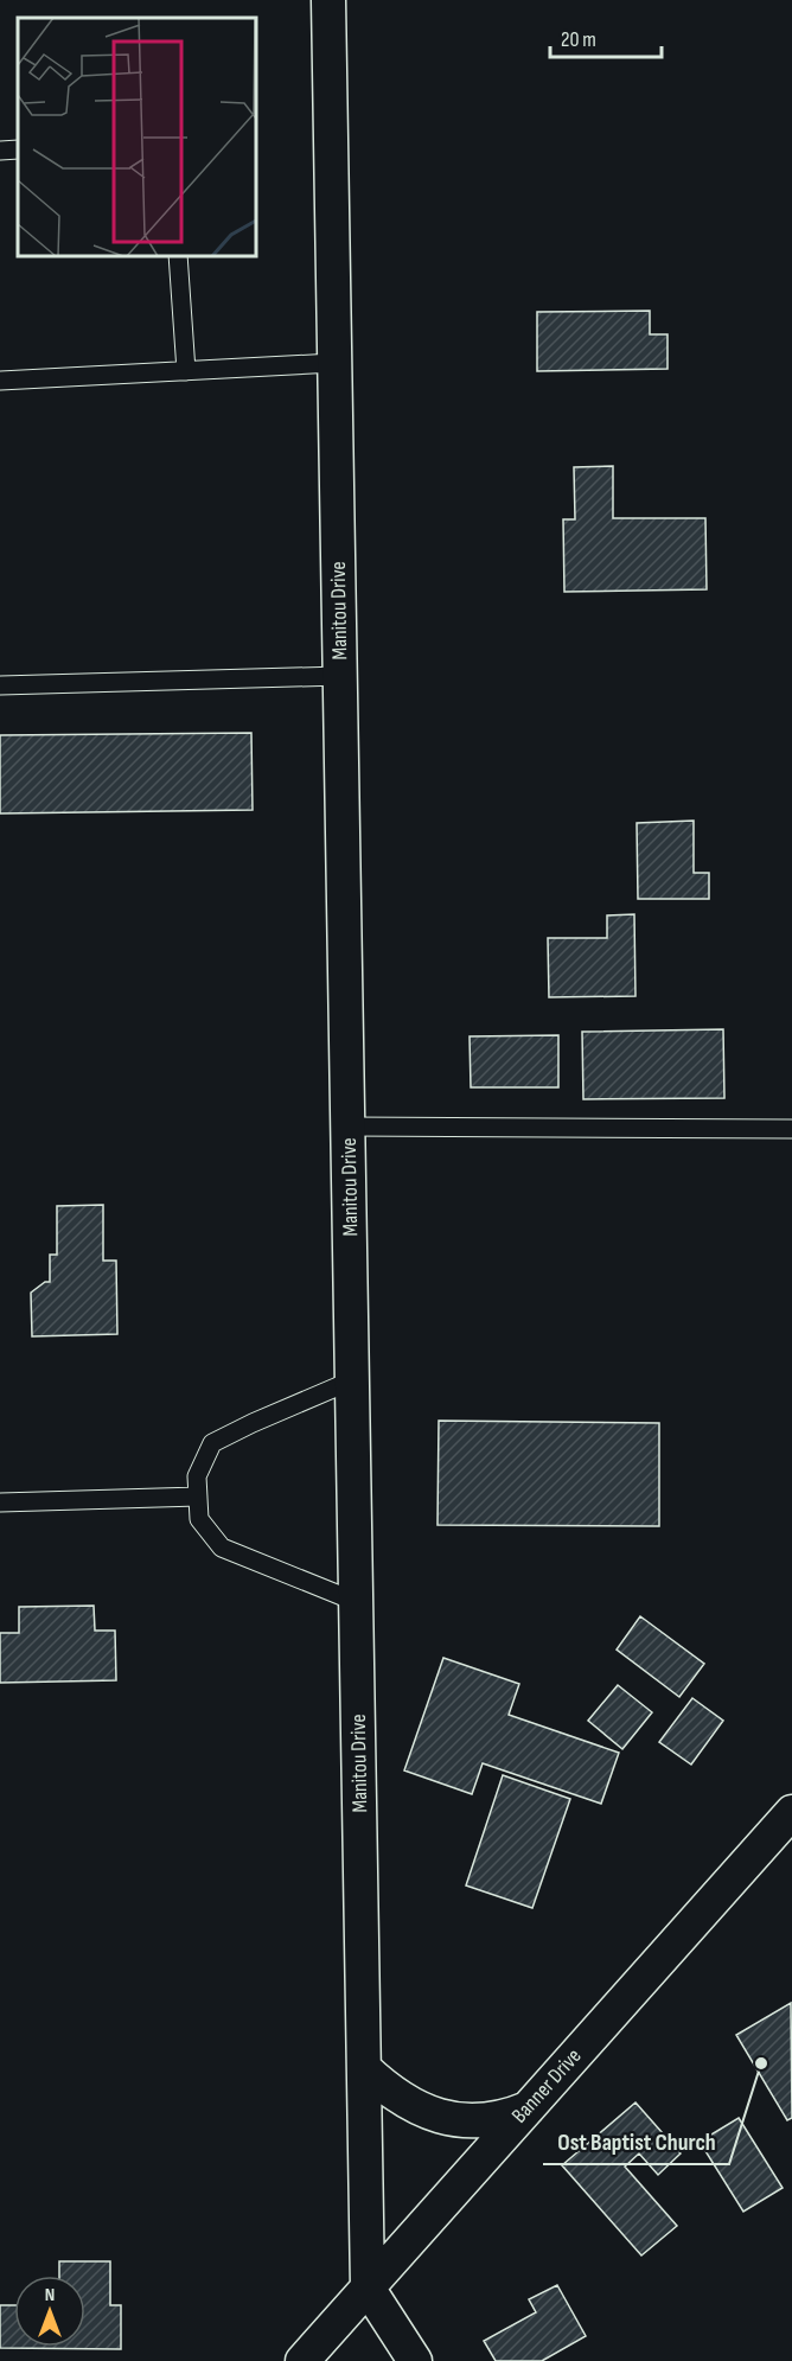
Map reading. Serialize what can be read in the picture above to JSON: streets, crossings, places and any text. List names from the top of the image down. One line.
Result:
{"streets":{"street":["Manitou Drive","Banner Drive"]},"crossings":[["Manitou Drive","Banner Drive"]],"places":["Ost Baptist Church"],"scale_bar":"20 m","north":"top"}
